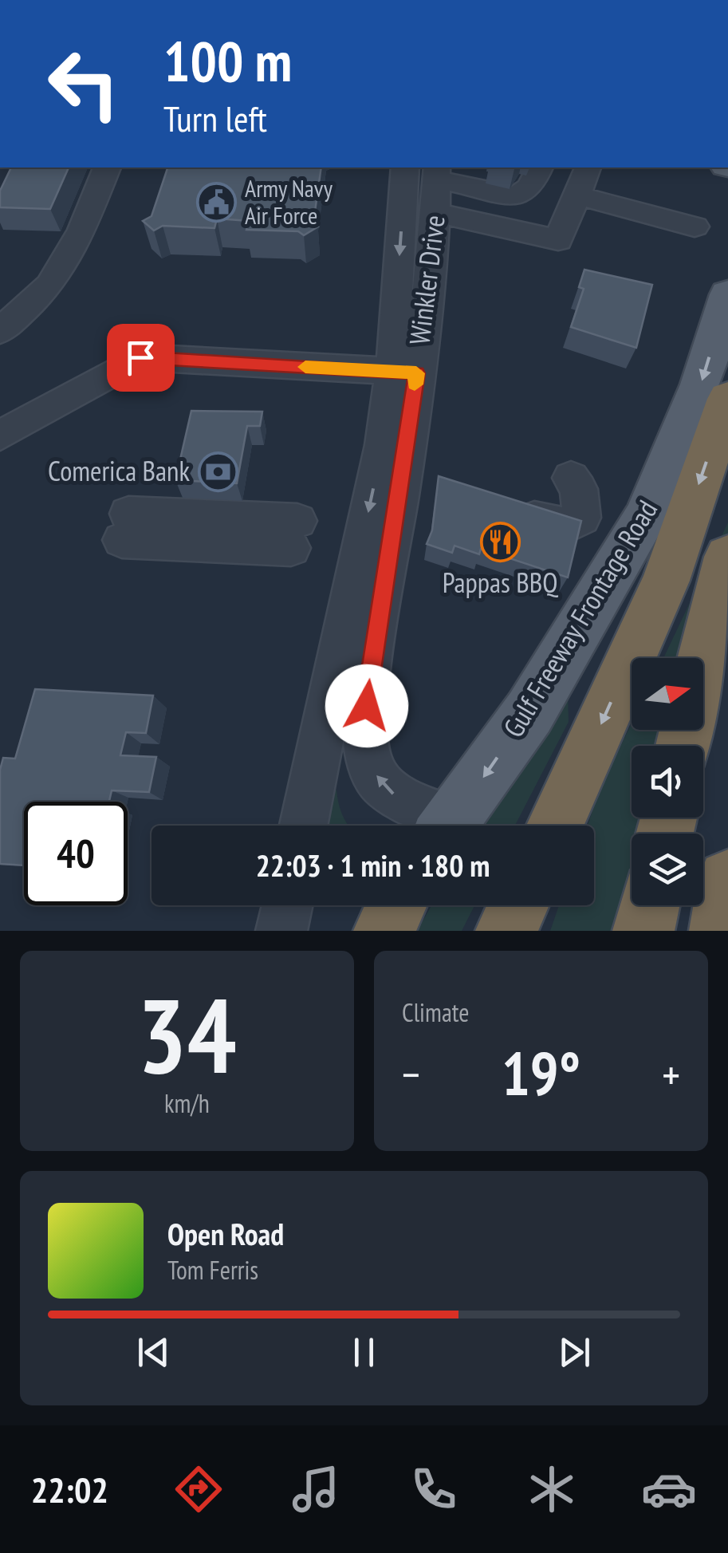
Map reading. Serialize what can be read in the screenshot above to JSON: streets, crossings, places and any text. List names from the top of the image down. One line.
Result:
{"streets":{"main road":["Gulf Freeway Frontage Road"],"street":["Winkler Drive"]},"one_way":["Gulf Freeway Frontage Road"],"places":{"public building":["Army Navy Air Force"],"bank":["Comerica Bank"],"restaurant":["Pappas BBQ"]},"north":"right","page":{"turn":["100 m","Turn left"],"limit":"40","trip":"22:03 · 1 min · 180 m","tile":[["34","km/h"],"Climate"],"heat":["−","19°","+"],"song":["Open Road","Tom Ferris"],"tabs":"22:02"}}
